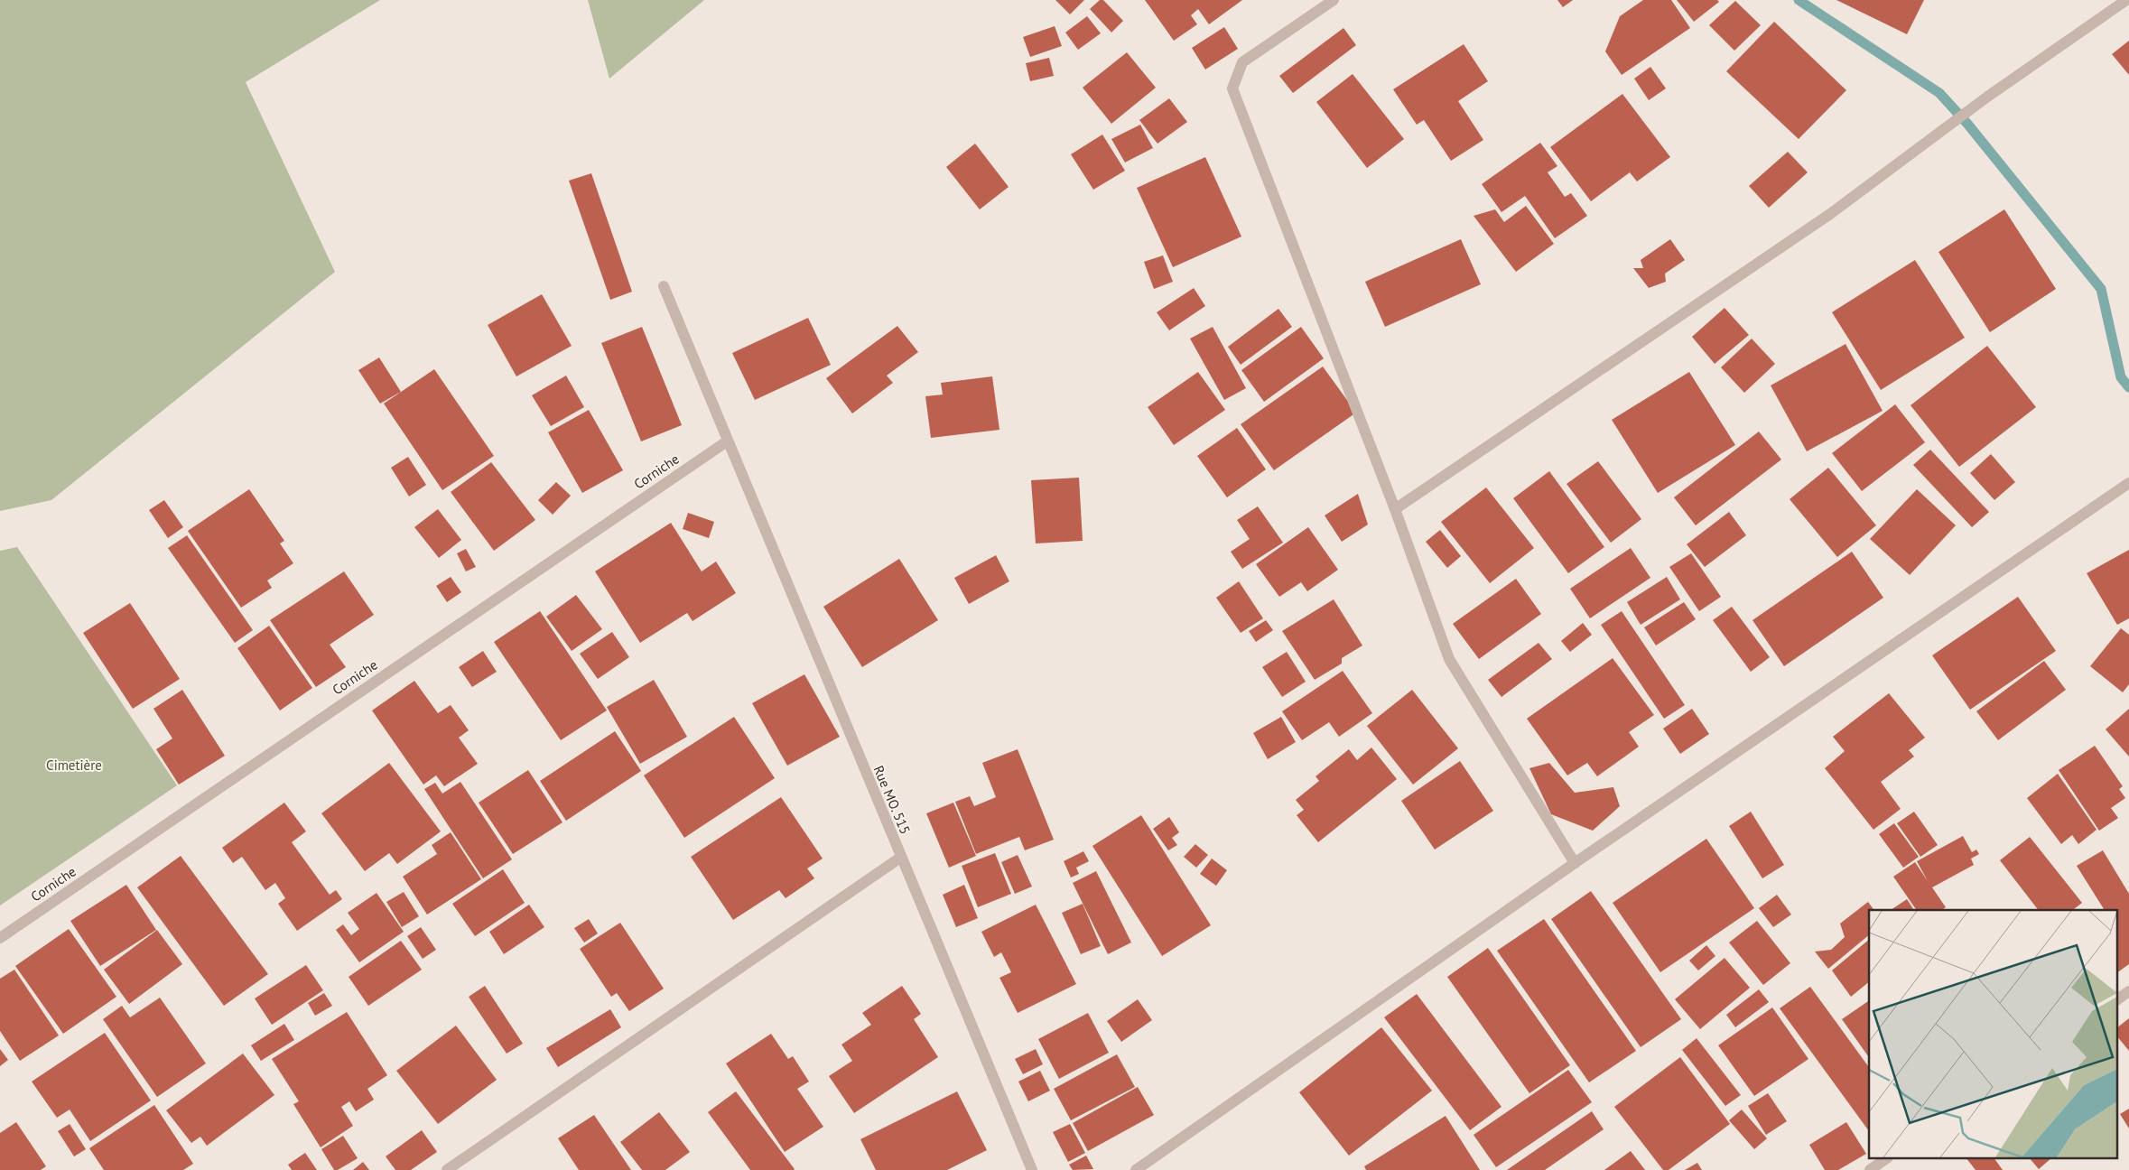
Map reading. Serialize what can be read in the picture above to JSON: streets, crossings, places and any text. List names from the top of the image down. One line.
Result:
{"streets":{"street":["Corniche","Rue MO. 515"]},"crossings":[["Corniche","Rue MO. 515"]],"parks":["Cimetière"]}
